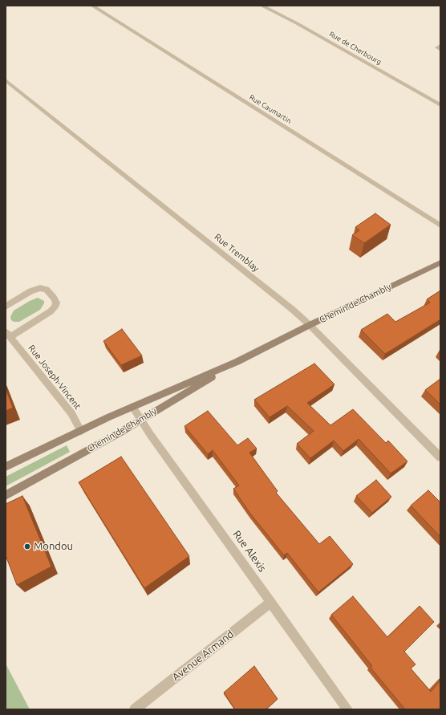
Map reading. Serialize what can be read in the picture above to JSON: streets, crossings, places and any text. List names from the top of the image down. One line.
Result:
{"streets":{"street":["Rue de Cherbourg","Rue Caumartin","Rue Tremblay","Chemin de Chambly","Rue Joseph-Vincent","Rue Alexis","Avenue Armand"]},"crossings":[["Rue Tremblay","Chemin de Chambly"],["Chemin de Chambly","Rue Joseph-Vincent"],["Chemin de Chambly","Rue Alexis"],["Rue Alexis","Avenue Armand"]],"places":["Mondou"]}
